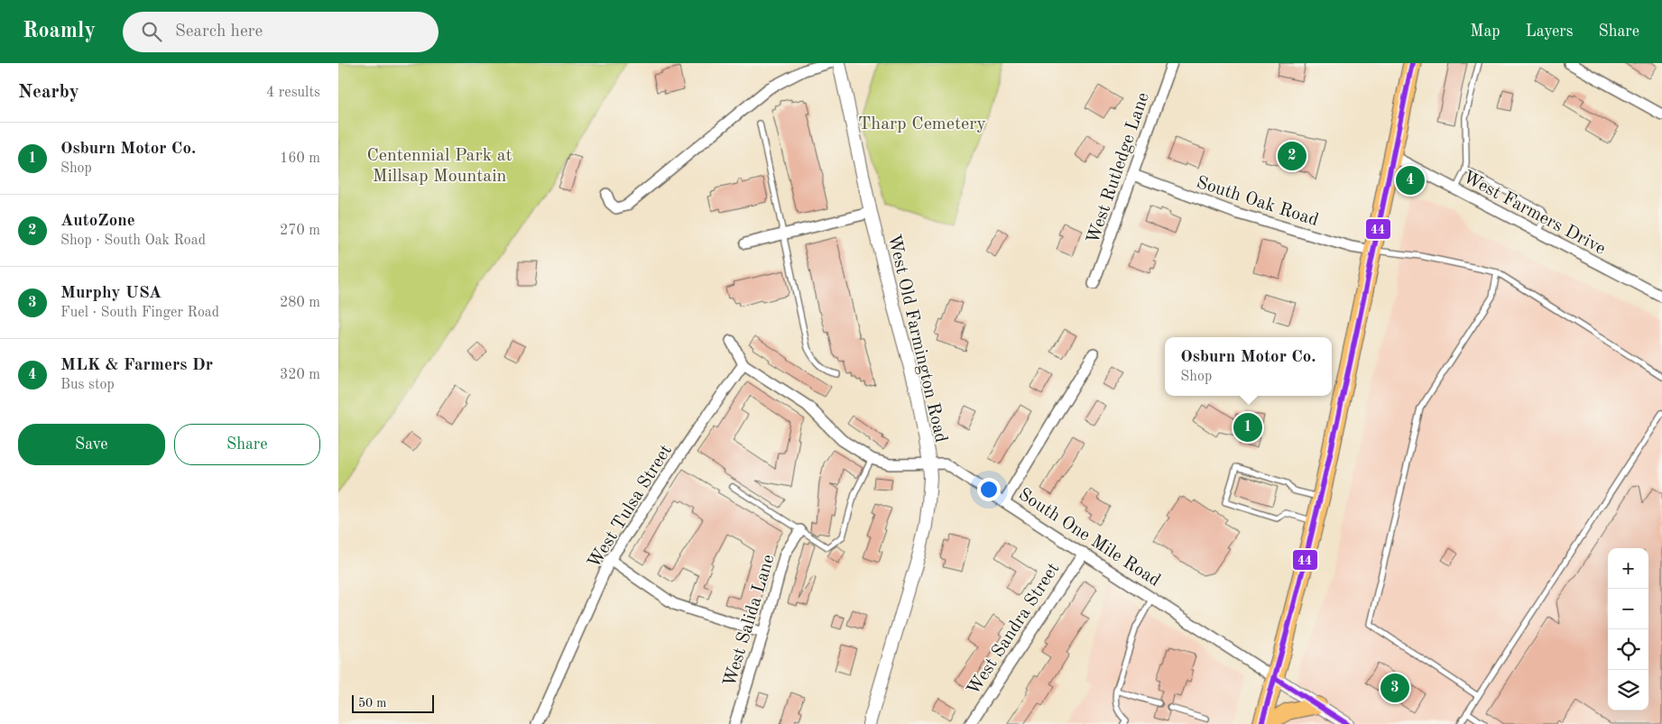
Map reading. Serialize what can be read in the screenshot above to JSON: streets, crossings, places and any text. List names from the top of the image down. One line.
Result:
{"streets":{"street":["West Rutledge Lane","South Oak Road","West Farmers Drive","West Old Farmington Road","West Tulsa Street","South One Mile Road","West Salida Lane","West Sandra Street"]},"crossings":[["West Rutledge Lane","South Oak Road"],["West Old Farmington Road","South One Mile Road"],["West Tulsa Street","South One Mile Road"],["South One Mile Road","West Sandra Street"]],"parks":["Tharp Cemetery","Centennial Park at Millsap Mountain"],"lines":["transit line 44"],"scale_bar":"50 m","page":{"header":"Roamly","search":"Search here","nav":["Map","Layers","Share"],"heading":["Nearby","4 results"],"list":[{"mark":"1","name":"Osburn Motor Co.","note":"Shop","value":"160 m"},{"mark":"2","name":"AutoZone","note":"Shop · South Oak Road","value":"270 m"},{"mark":"3","name":"Murphy USA","note":"Fuel · South Finger Road","value":"280 m"},{"mark":"4","name":"MLK & Farmers Dr","note":"Bus stop","value":"320 m"}],"pins":["2","4","1","3"],"popup":["Osburn Motor Co.","Shop"],"buttons":["Save","Share"],"map_buttons":["+","−"],"scale":"50 m"}}
